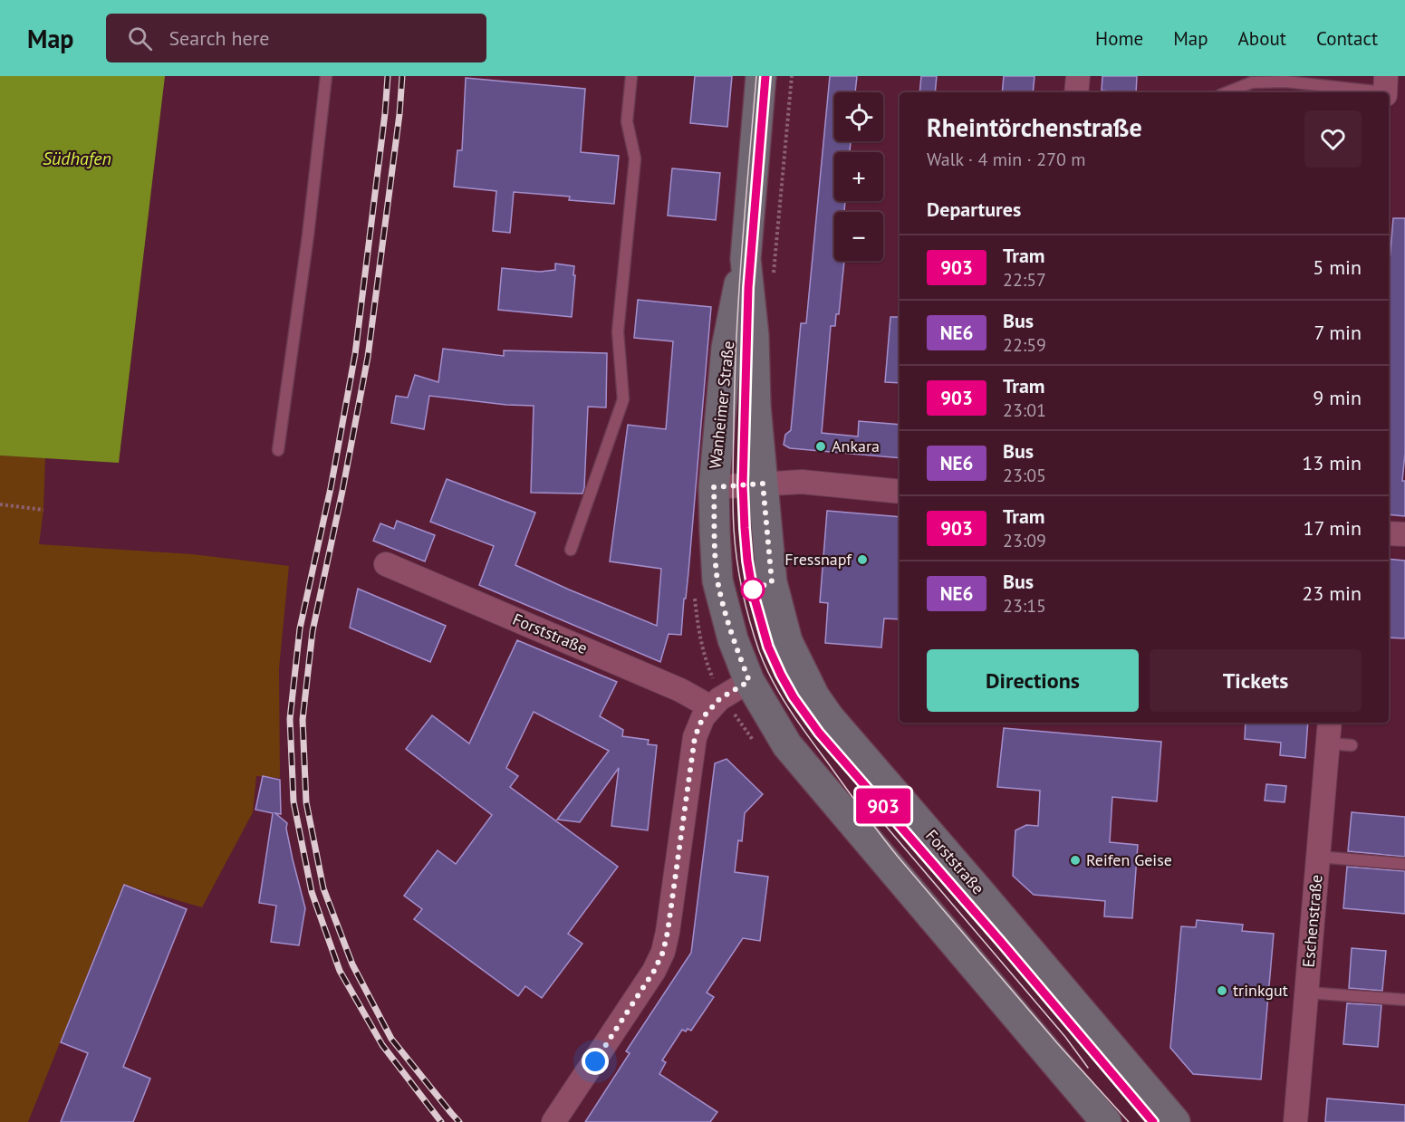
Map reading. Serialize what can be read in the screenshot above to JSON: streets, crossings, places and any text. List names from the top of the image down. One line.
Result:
{"streets":{"street":["Wanheimer Straße","Forststraße","Eschenstraße"]},"crossings":[["Wanheimer Straße","Forststraße"]],"water":["Südhafen"],"places":["Ankara","Fressnapf","Reifen Geise","trinkgut"],"lines":["tram line 903"],"page":{"header":"Map","search":"Search here","nav":["Home","Map","About","Contact"],"on_map":"903","map_buttons":["+","−"],"heading":[["Rheintörchenstraße","Walk · 4 min · 270 m"],"Departures"],"list":[{"mark":"903","name":"Tram","note":"22:57","value":"5 min"},{"mark":"NE6","name":"Bus","note":"22:59","value":"7 min"},{"mark":"903","name":"Tram","note":"23:01","value":"9 min"},{"mark":"NE6","name":"Bus","note":"23:05","value":"13 min"},{"mark":"903","name":"Tram","note":"23:09","value":"17 min"},{"mark":"NE6","name":"Bus","note":"23:15","value":"23 min"}],"buttons":["Directions","Tickets"]}}
